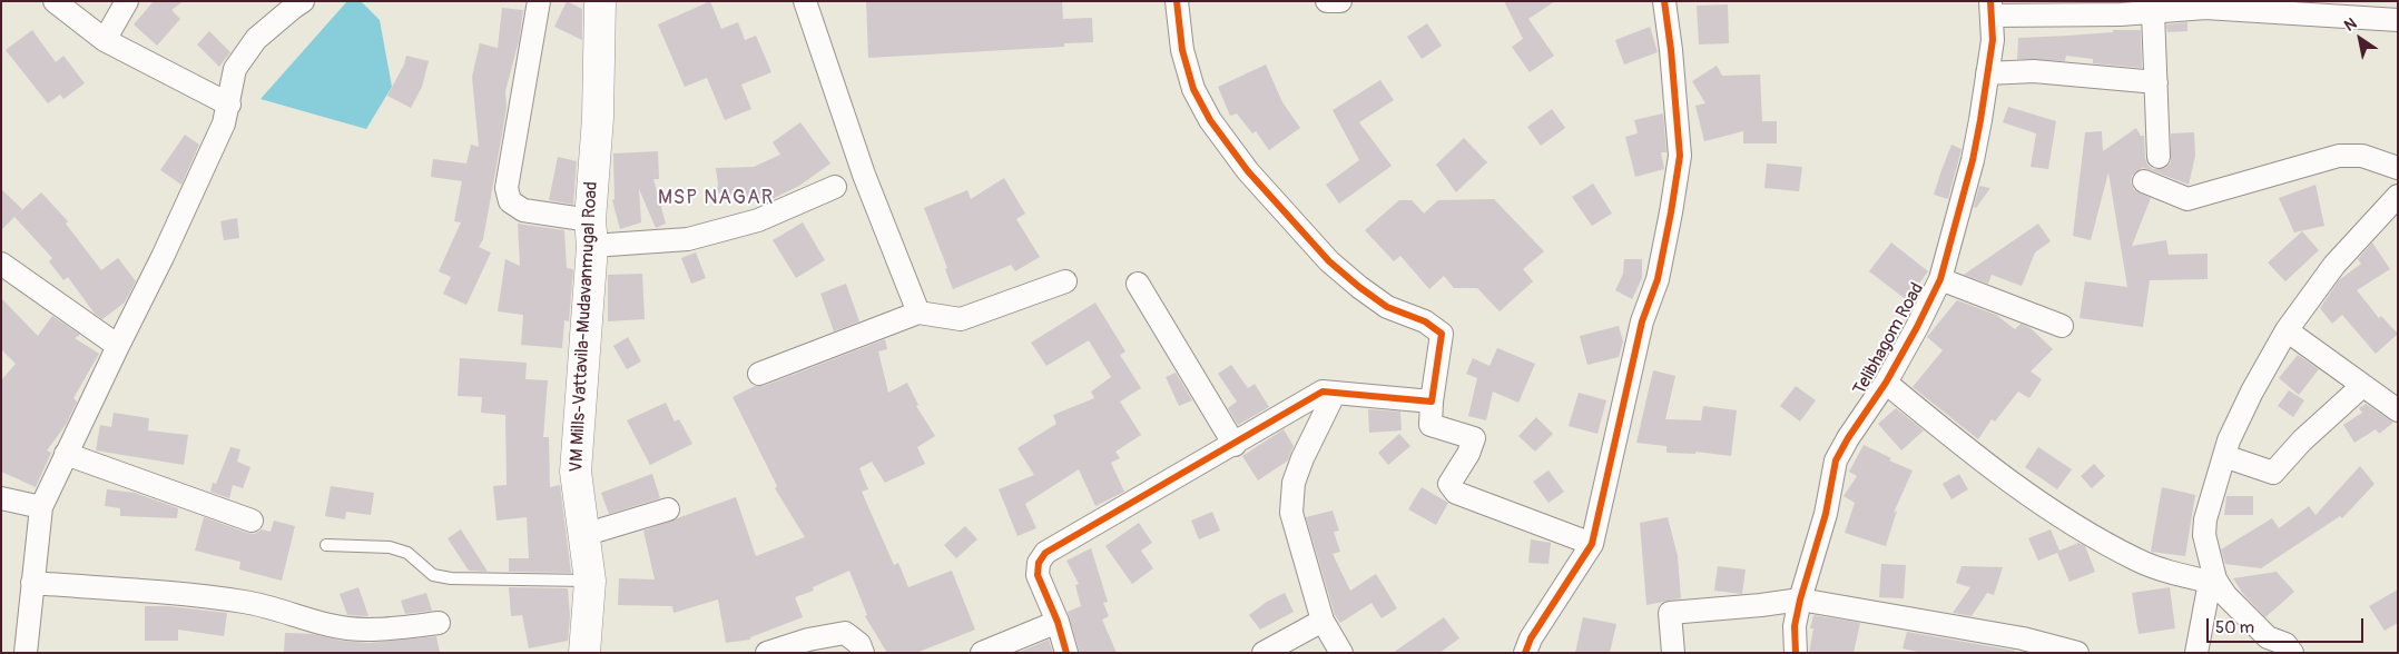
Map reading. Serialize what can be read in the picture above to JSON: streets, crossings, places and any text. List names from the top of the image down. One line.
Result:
{"streets":{"street":["VM Mills-Vattavila-Mudavanmugal Road","Telibhagom Road"]},"districts":["MSP NAGAR"],"scale_bar":"50 m","north":"top left"}
